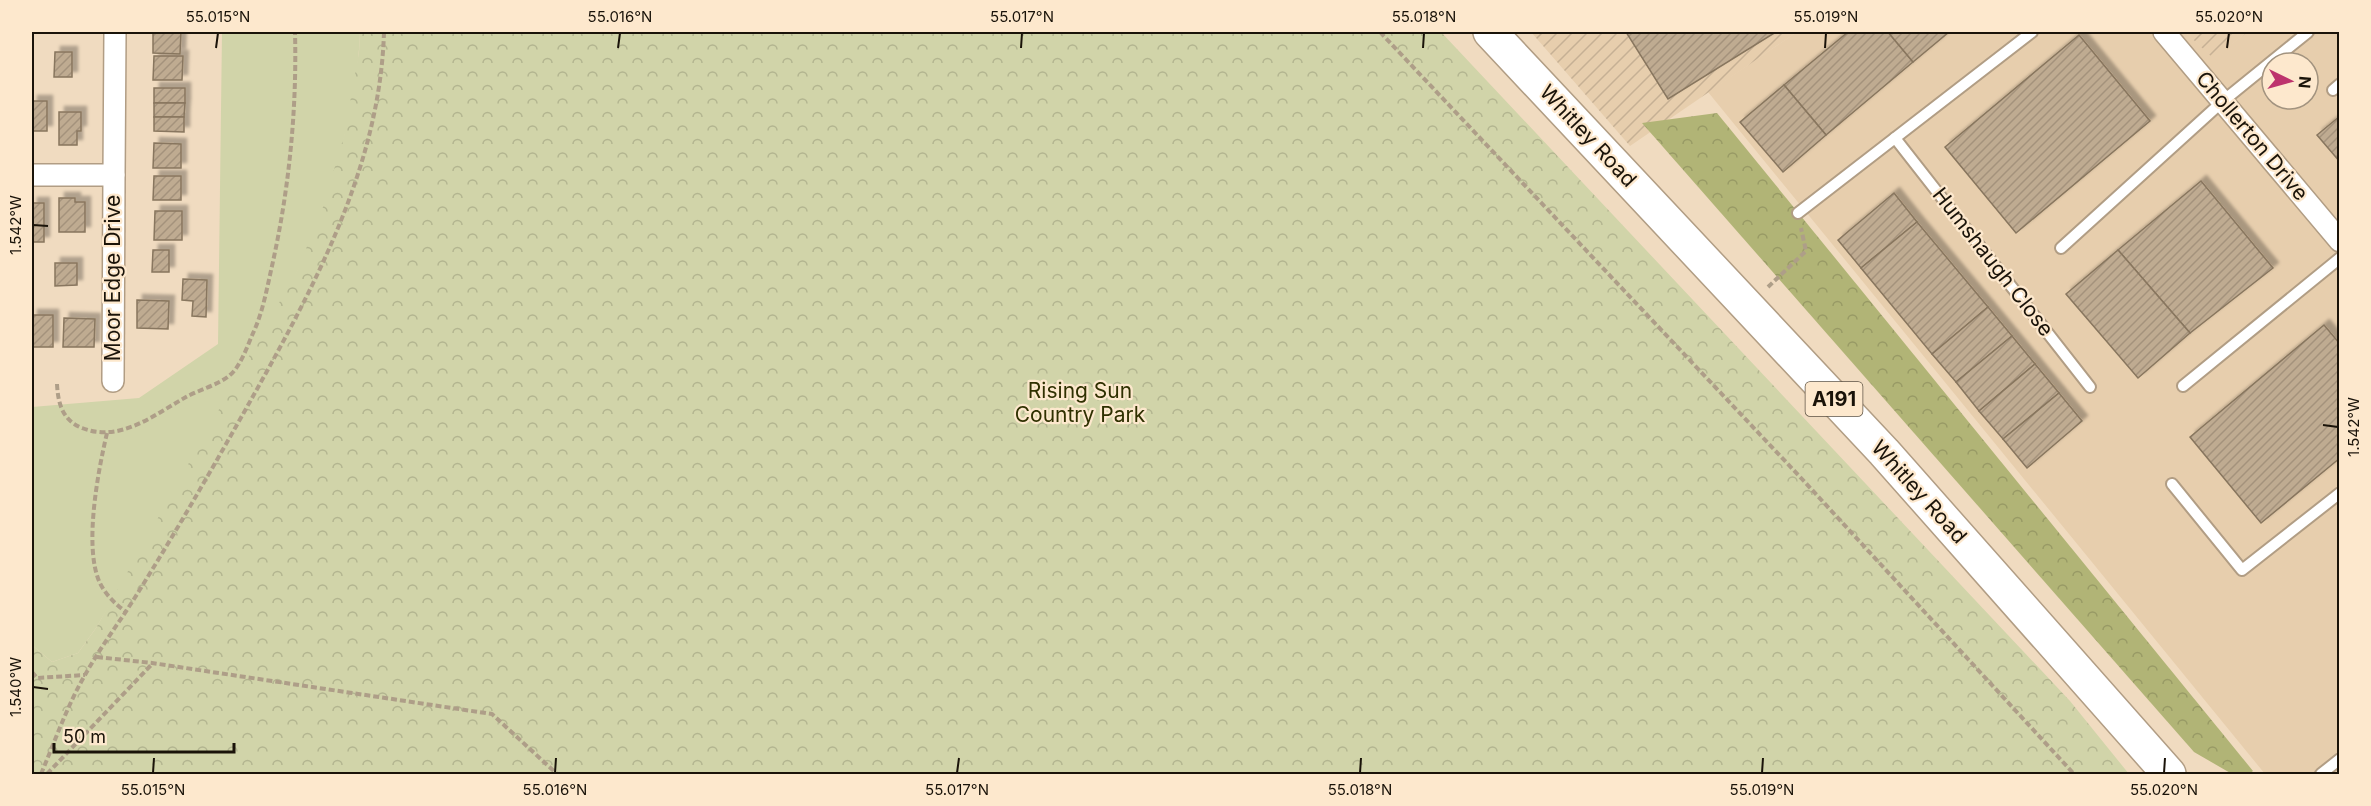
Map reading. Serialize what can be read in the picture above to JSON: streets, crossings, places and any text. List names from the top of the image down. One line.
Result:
{"streets":{"main road":["Whitley Road","A191"],"street":["Chollerton Drive","Moor Edge Drive"],"lane":["Humshaugh Close"]},"parks":["Rising Sun Country Park"],"scale_bar":"50 m","north":"right","coordinates":["55.015°N","55.016°N","55.017°N","55.018°N","55.019°N","55.020°N","1.542°W","1.540°W"]}
